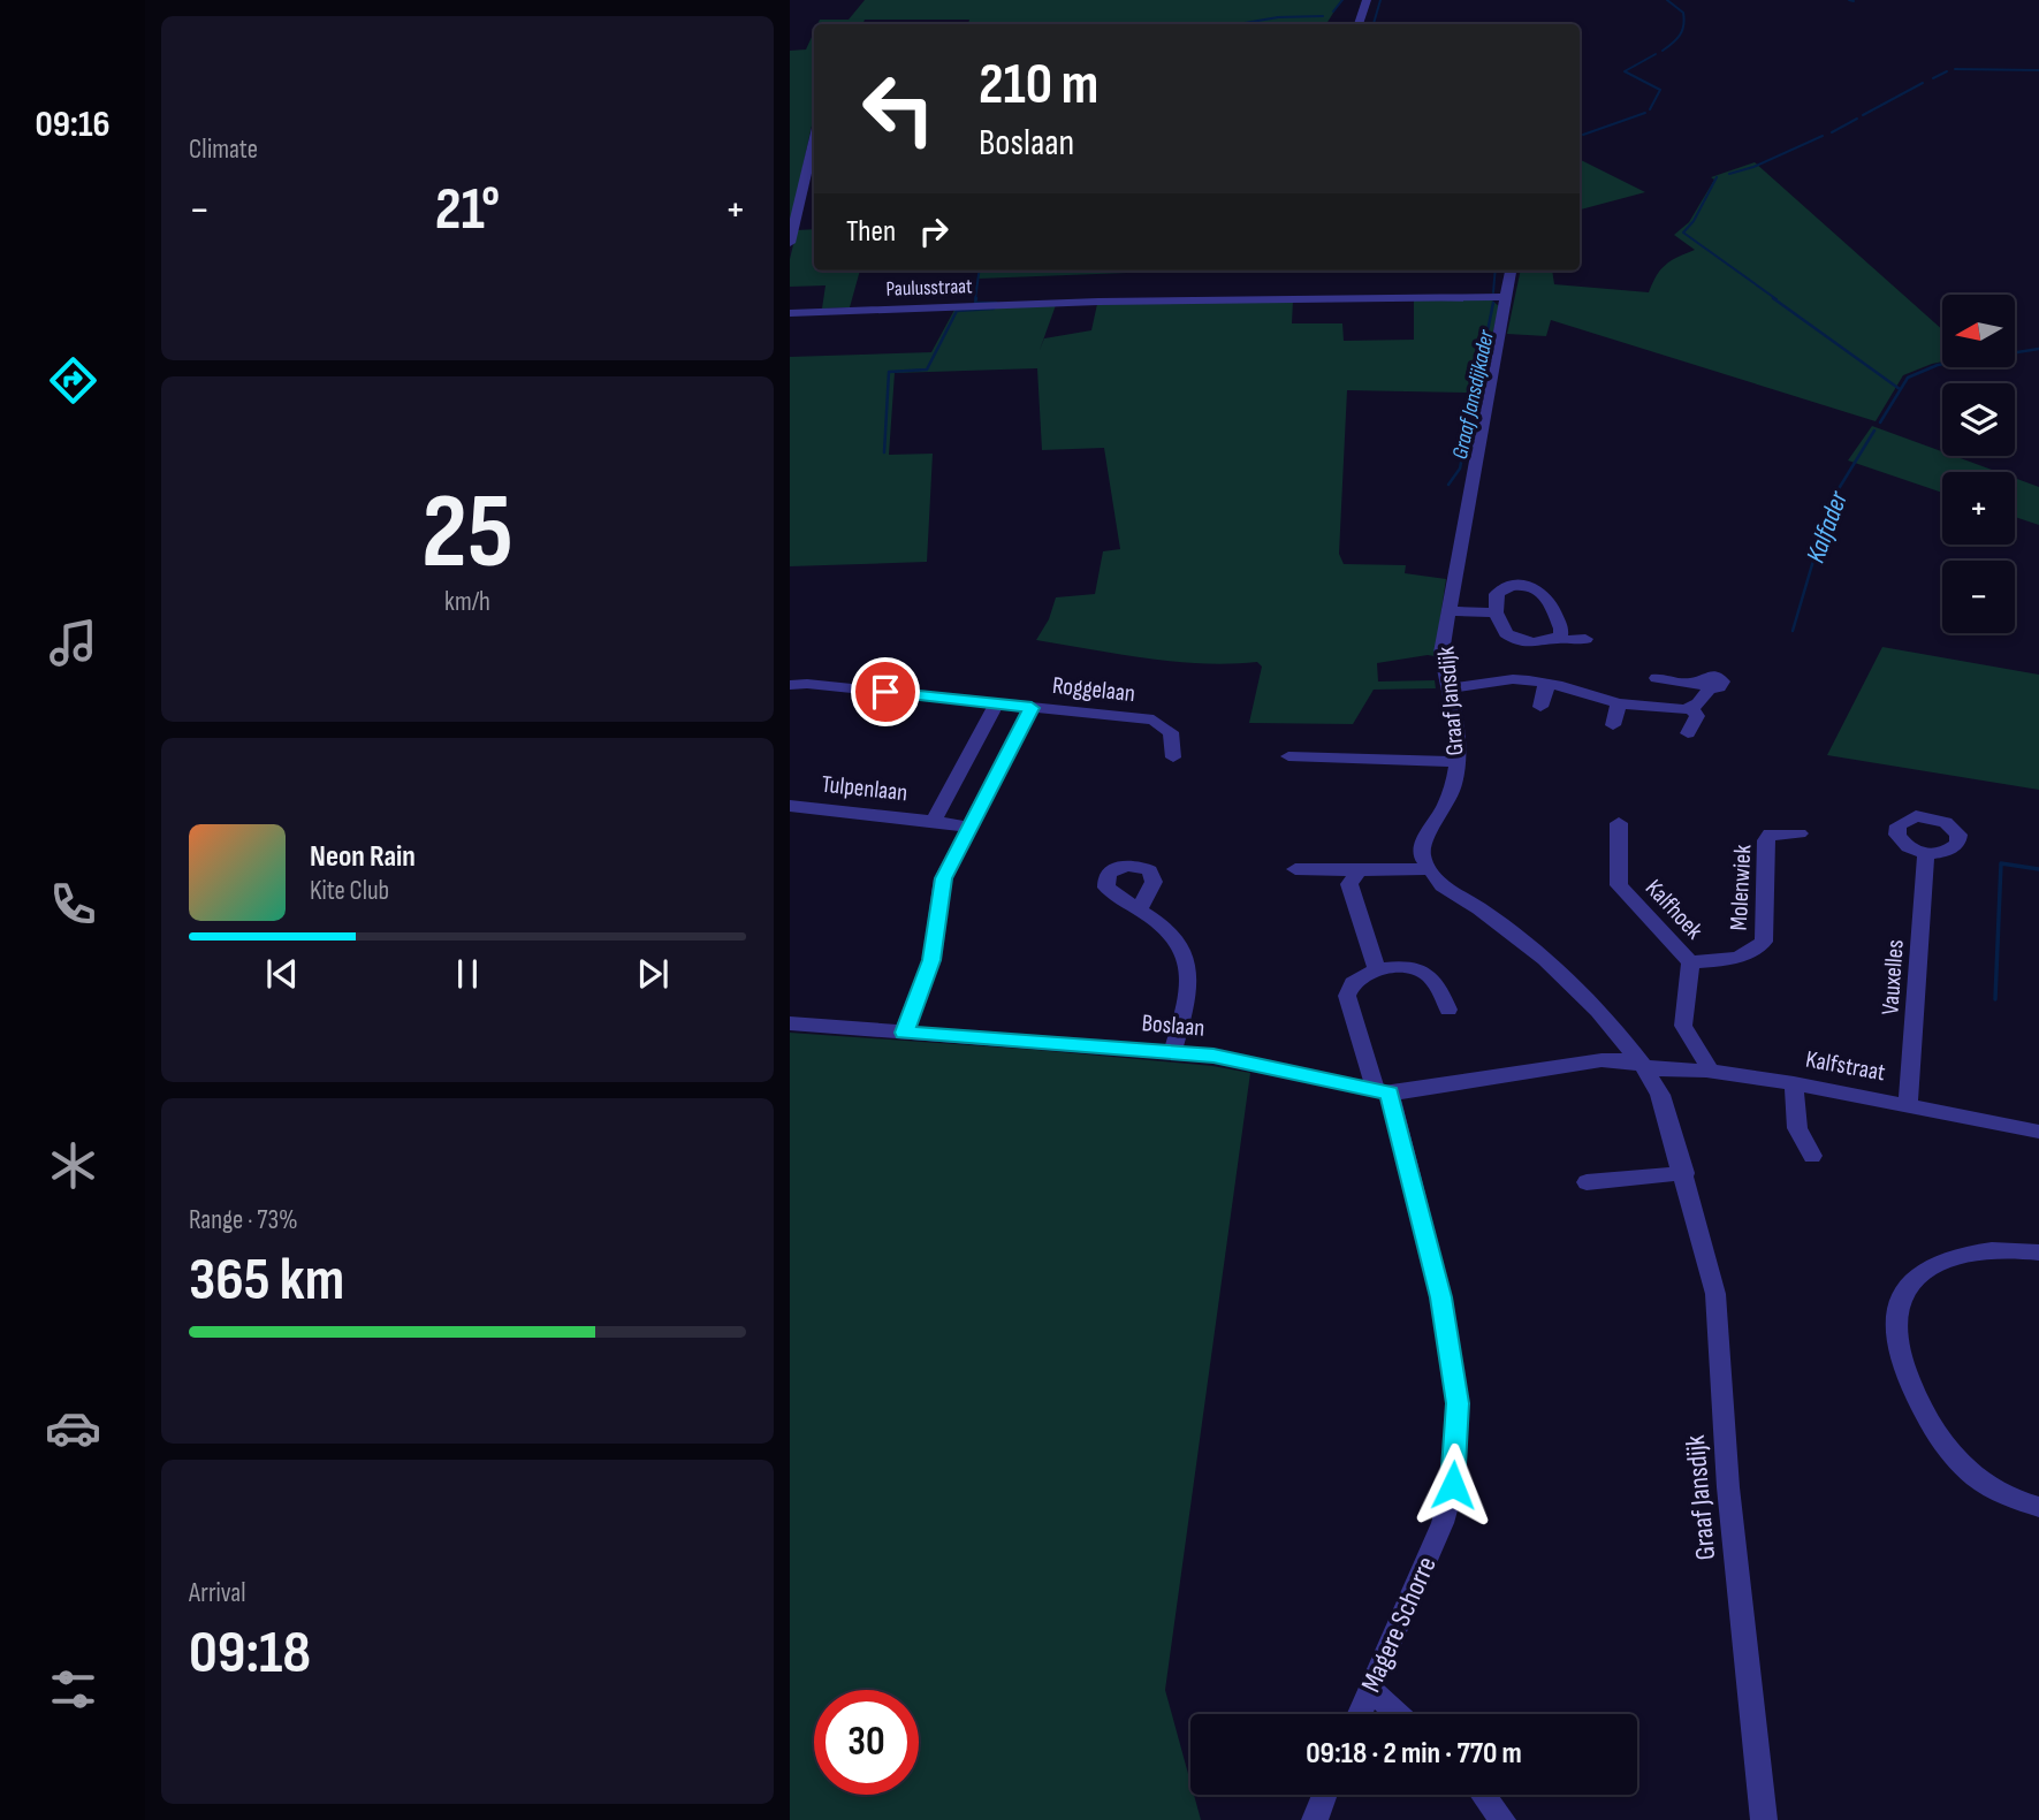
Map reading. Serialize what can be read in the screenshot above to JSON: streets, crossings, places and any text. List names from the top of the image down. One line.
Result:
{"streets":{"street":["Paulusstraat","Roggelaan","Graaf Jansdijk","Tulpenlaan","Molenwiek","Kalfhoek","Vauxelles","Boslaan","Kalfstraat","Magere Schorre"]},"crossings":[["Paulusstraat","Graaf Jansdijk"],["Graaf Jansdijk","Boslaan"],["Graaf Jansdijk","Kalfstraat"],["Molenwiek","Kalfhoek"],["Kalfhoek","Kalfstraat"],["Vauxelles","Kalfstraat"],["Boslaan","Kalfstraat"],["Boslaan","Magere Schorre"]],"water":["Graaf Jansdijkader","Kalfader"],"north":"left","page":{"tabs":"09:16","tile":["Climate",["25","km/h"],["Range · 73%","365 km"],["Arrival","09:18"]],"turn":["210 m","Boslaan"],"heat":["−","21°","+"],"then":"Then","map_buttons":["+","−"],"song":["Neon Rain","Kite Club"],"limit":"30","trip":"09:18 · 2 min · 770 m"}}
